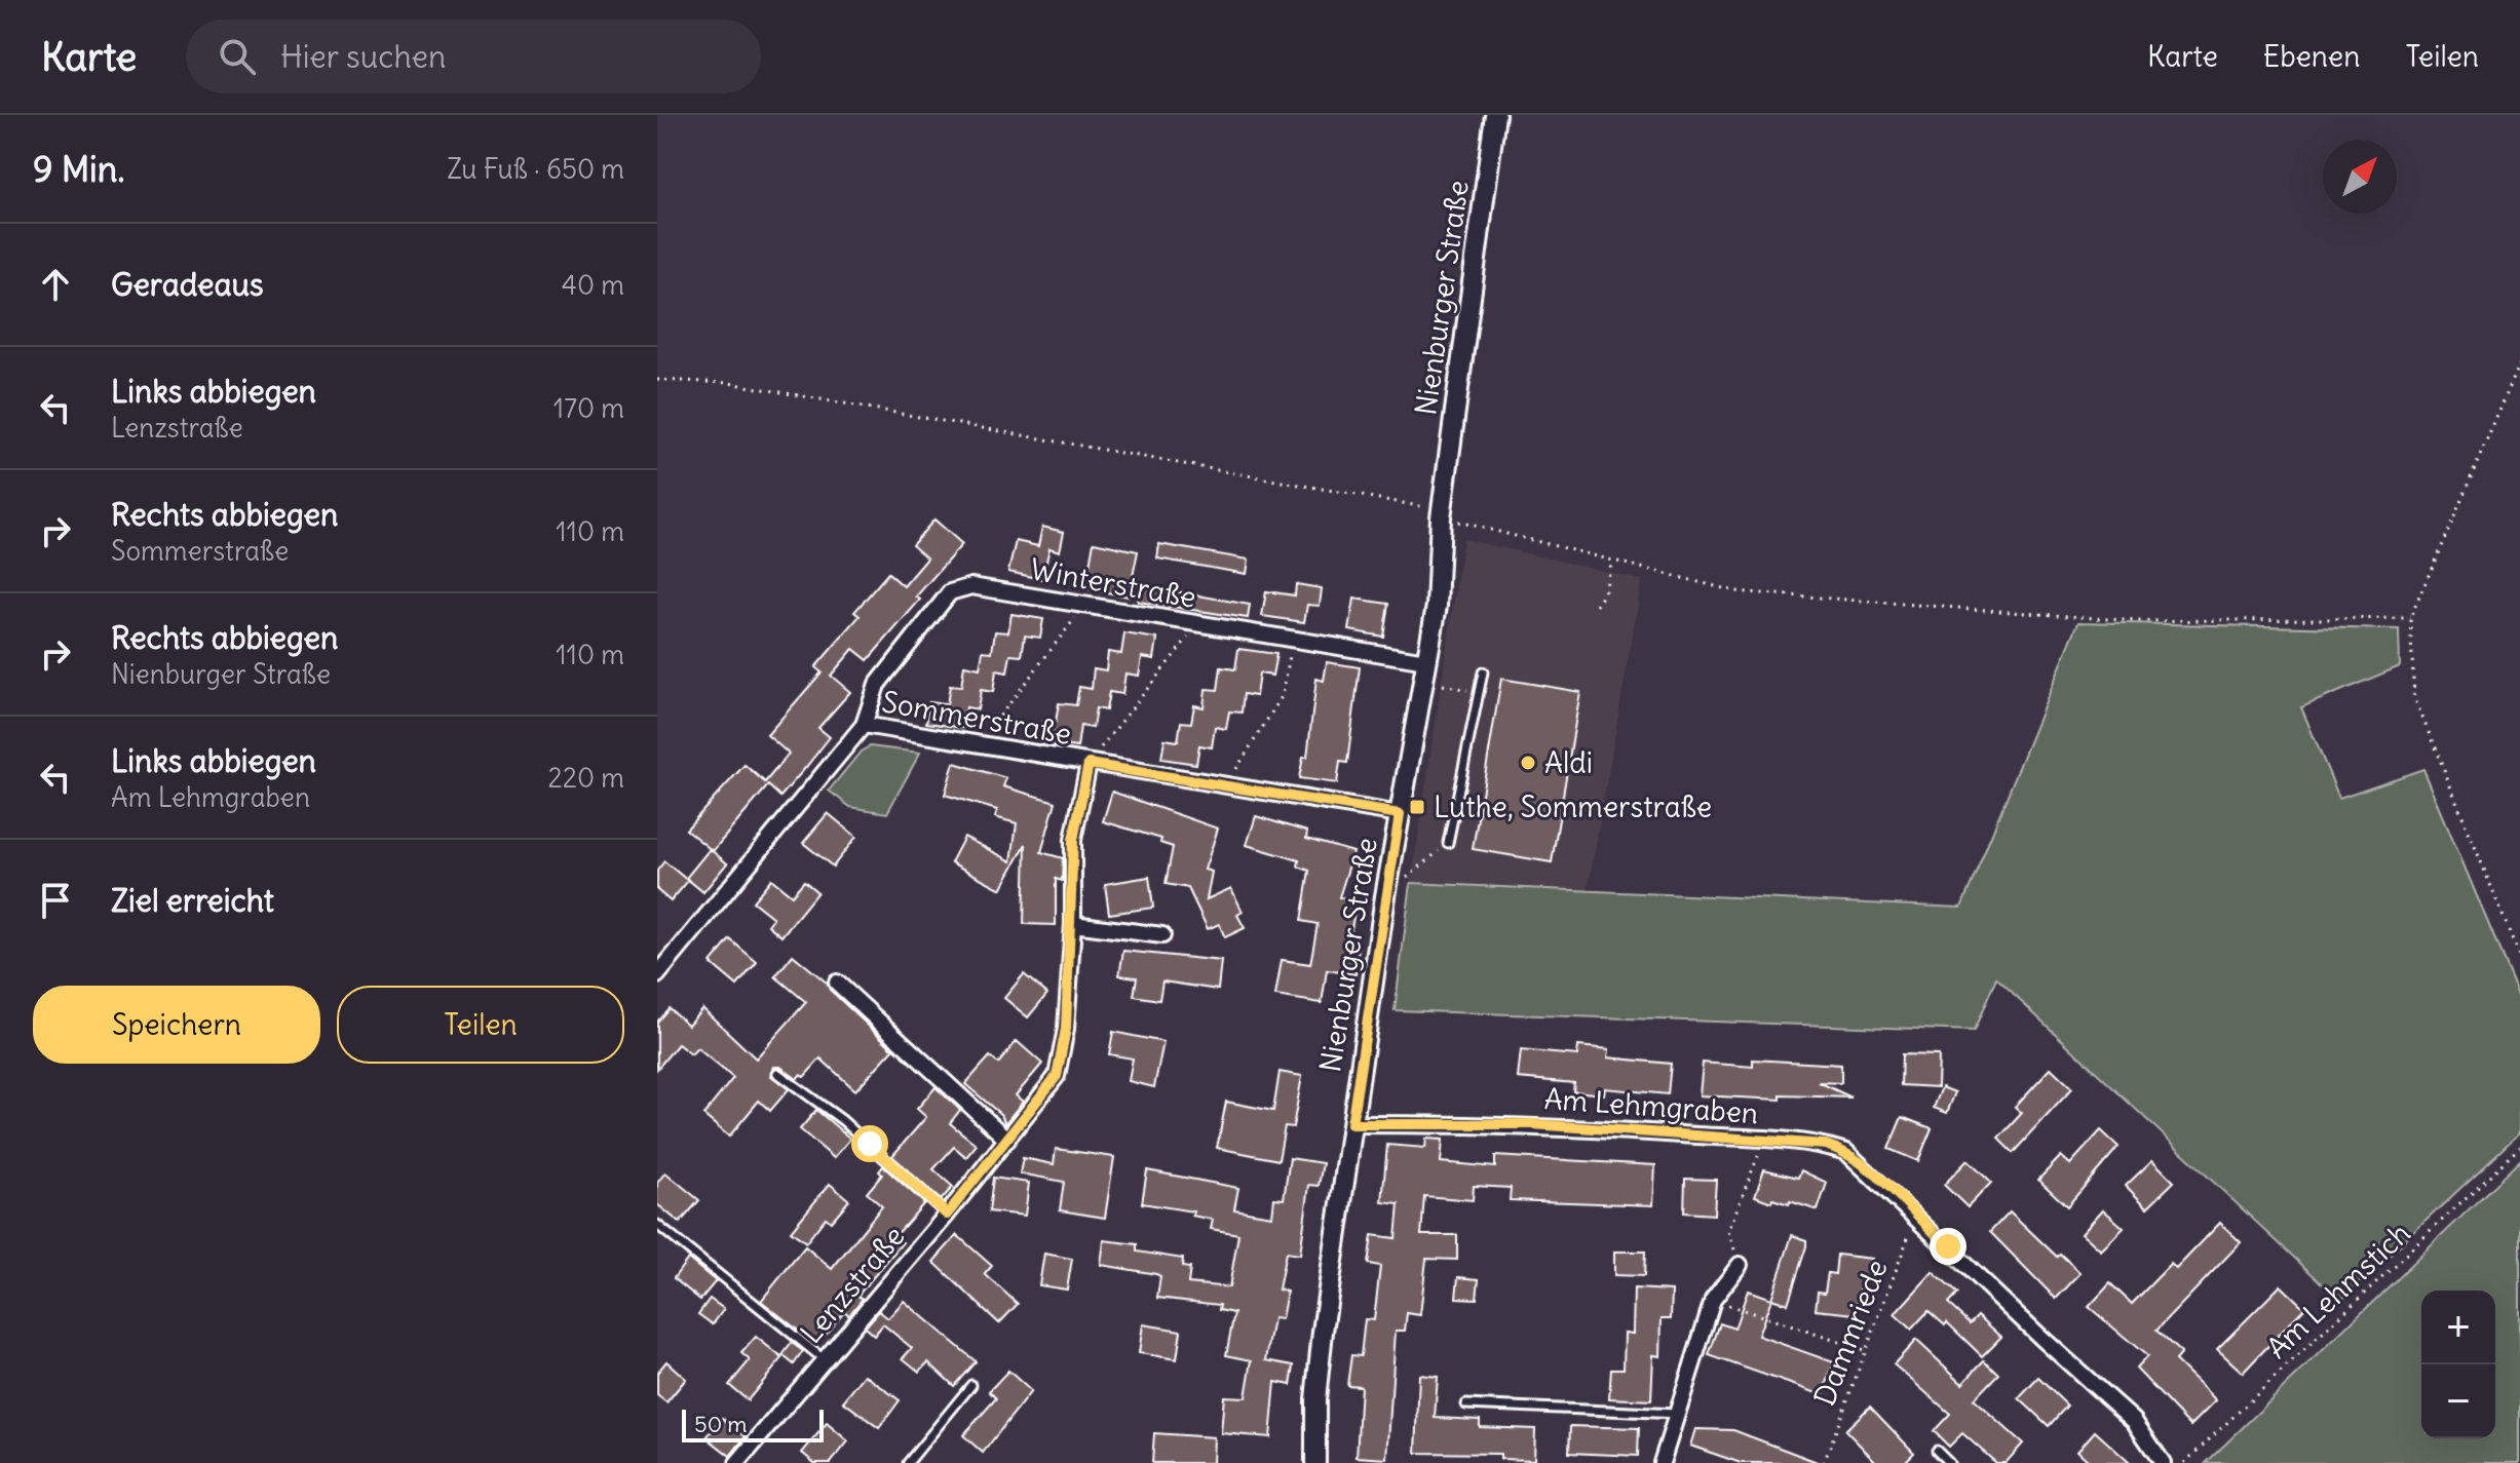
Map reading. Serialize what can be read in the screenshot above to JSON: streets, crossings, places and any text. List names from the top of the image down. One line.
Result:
{"streets":{"street":["Nienburger Straße","Winterstraße","Sommerstraße","Am Lehmgraben","Lenzstraße"],"path":["Am Lehmstich","Dammriede"]},"crossings":[["Nienburger Straße","Winterstraße"],["Nienburger Straße","Sommerstraße"],["Nienburger Straße","Am Lehmgraben"],["Winterstraße","Sommerstraße"],["Sommerstraße","Lenzstraße"],["Am Lehmgraben","Dammriede"]],"places":{"other":["Aldi"],"transit":["Luthe, Sommerstraße"]},"scale_bar":"50 m","north":"top right","page":{"header":"Karte","search":"Hier suchen","nav":["Karte","Ebenen","Teilen"],"heading":["9 Min.","Zu Fuß · 650 m"],"list":[["Geradeaus","40 m"],["Links abbiegen","Lenzstraße","170 m"],["Rechts abbiegen","Sommerstraße","110 m"],["Rechts abbiegen","Nienburger Straße","110 m"],["Links abbiegen","Am Lehmgraben","220 m"],"Ziel erreicht"],"buttons":["Speichern","Teilen"],"map_buttons":["+","−"],"scale":"50 m"}}
